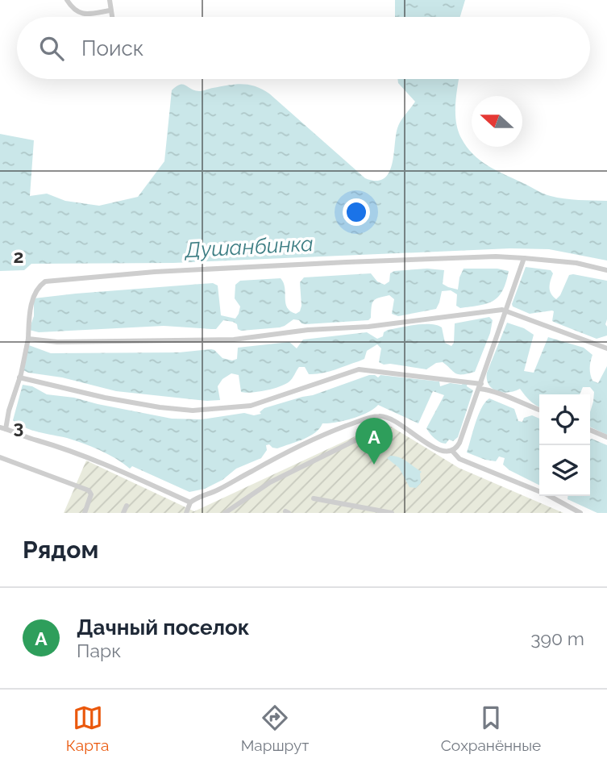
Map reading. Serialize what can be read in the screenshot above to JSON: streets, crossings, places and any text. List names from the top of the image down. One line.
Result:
{"water":["Душанбинка"],"north":"left","page":{"search":"Поиск","pins":"A","heading":"Рядом","list":[{"mark":"A","name":"Дачный поселок","note":"Парк","value":"390 m"}],"nav":["Карта","Маршрут","Сохранённые"]},"grid":{"rows":["2","3"]}}
